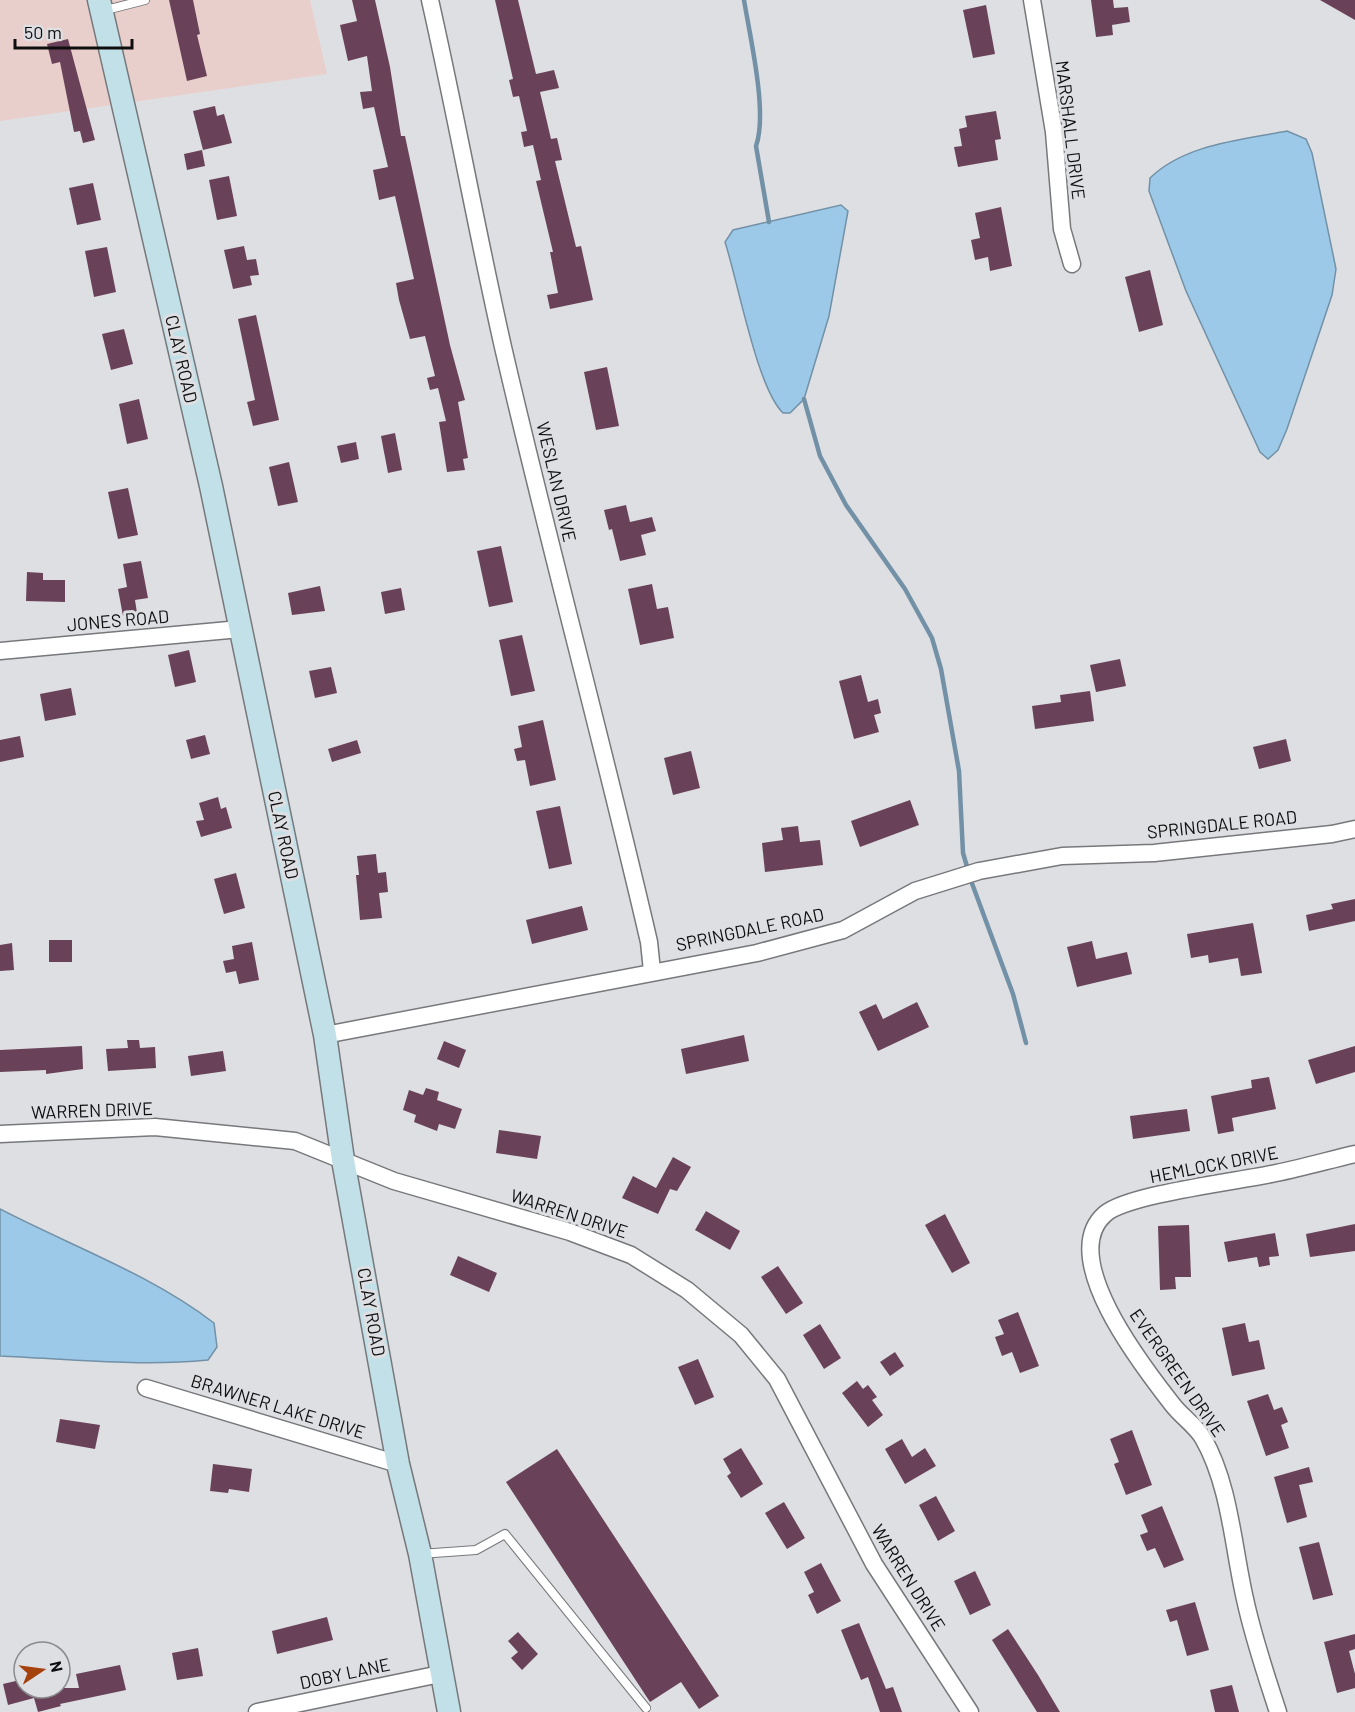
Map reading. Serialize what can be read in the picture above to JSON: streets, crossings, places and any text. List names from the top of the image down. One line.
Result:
{"streets":{"street":["MARSHALL DRIVE","CLAY ROAD","WESLAN DRIVE","JONES ROAD","SPRINGDALE ROAD","WARREN DRIVE","HEMLOCK DRIVE","EVERGREEN DRIVE","BRAWNER LAKE DRIVE","DOBY LANE"]},"crossings":[["CLAY ROAD","JONES ROAD"],["CLAY ROAD","SPRINGDALE ROAD"],["CLAY ROAD","WARREN DRIVE"],["CLAY ROAD","BRAWNER LAKE DRIVE"],["CLAY ROAD","DOBY LANE"],["WESLAN DRIVE","SPRINGDALE ROAD"],["HEMLOCK DRIVE","EVERGREEN DRIVE"]],"scale_bar":"50 m","north":"right"}
